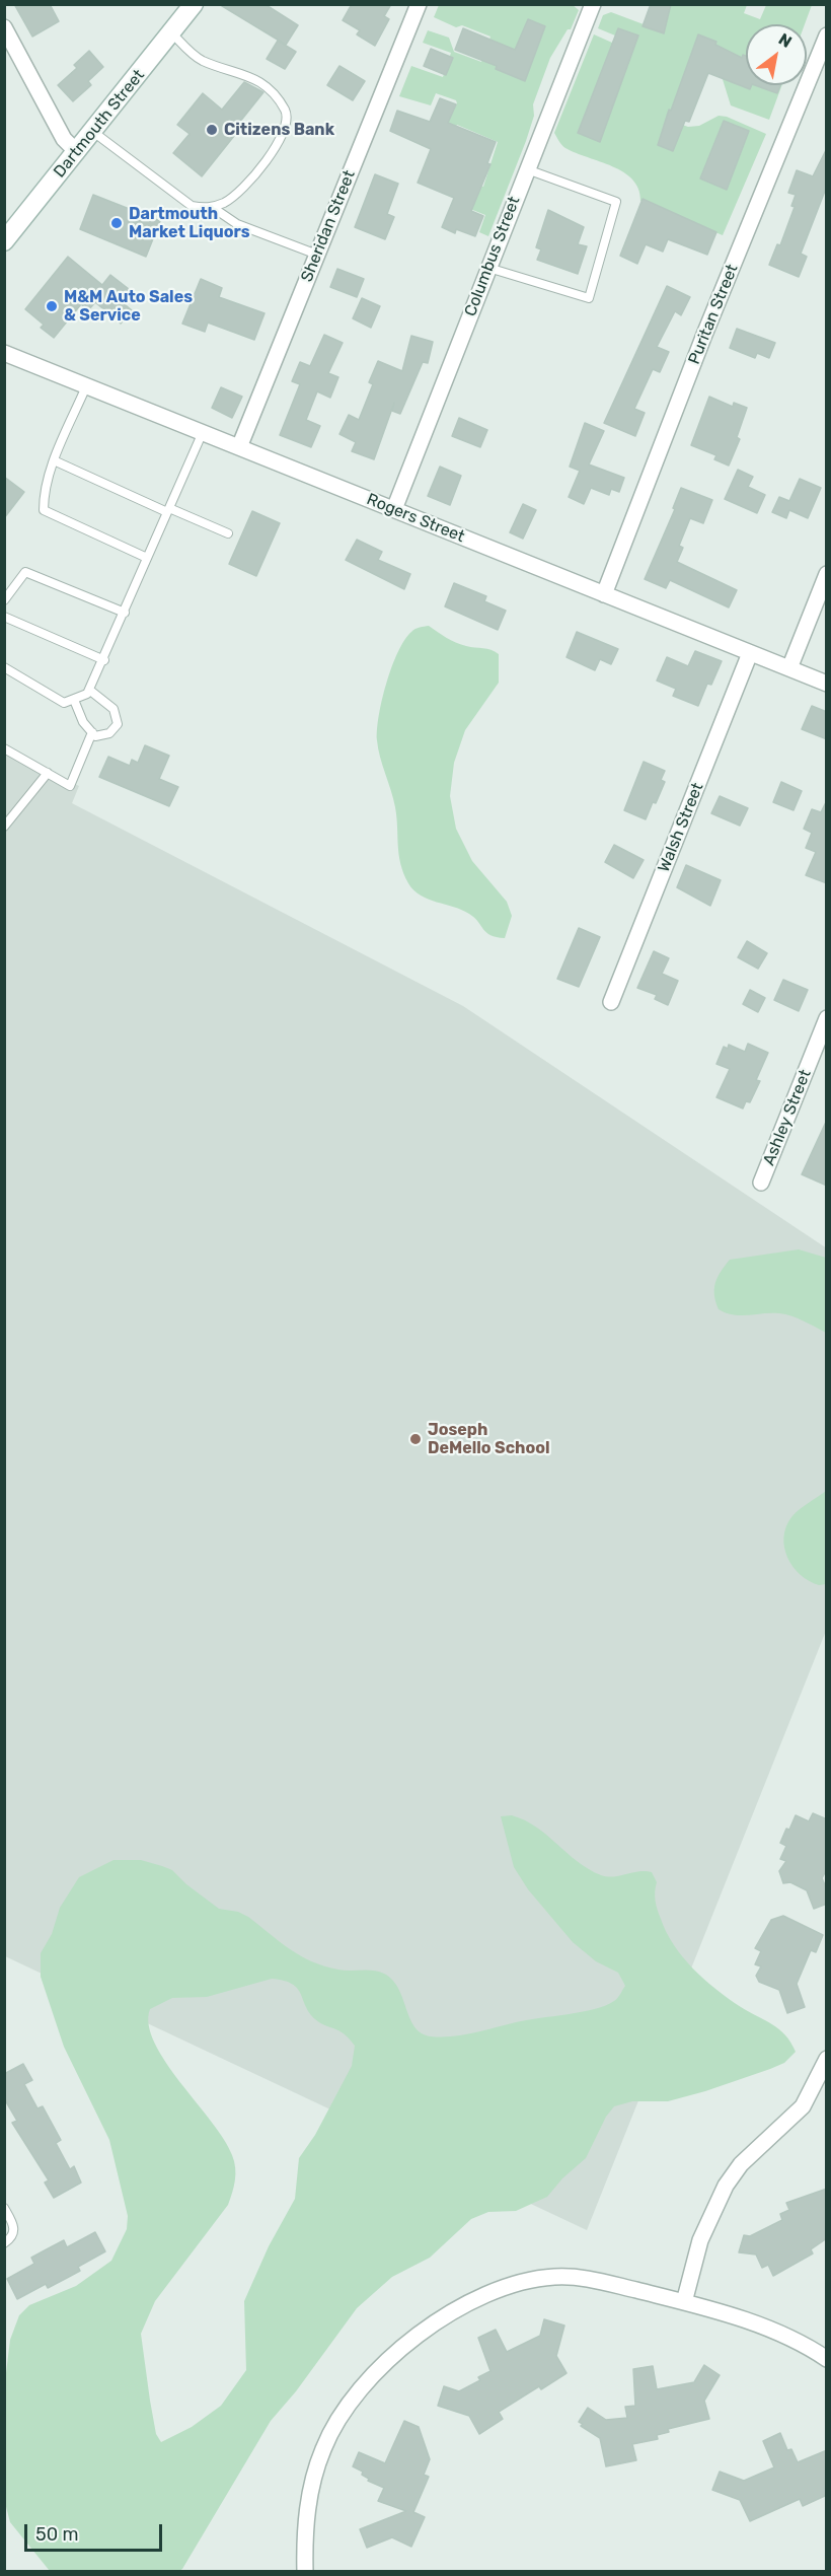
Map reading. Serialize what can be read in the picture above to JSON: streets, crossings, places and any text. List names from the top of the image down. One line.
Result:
{"streets":{"main road":["Dartmouth Street"],"street":["Sheridan Street","Columbus Street","Puritan Street","Rogers Street","Walsh Street","Ashley Street"]},"crossings":[["Sheridan Street","Rogers Street"],["Columbus Street","Rogers Street"],["Puritan Street","Rogers Street"],["Rogers Street","Walsh Street"]],"places":["Citizens Bank","Dartmouth Market Liquors","M&M Auto Sales & Service","Joseph DeMello School"],"scale_bar":"50 m","north":"top right"}
